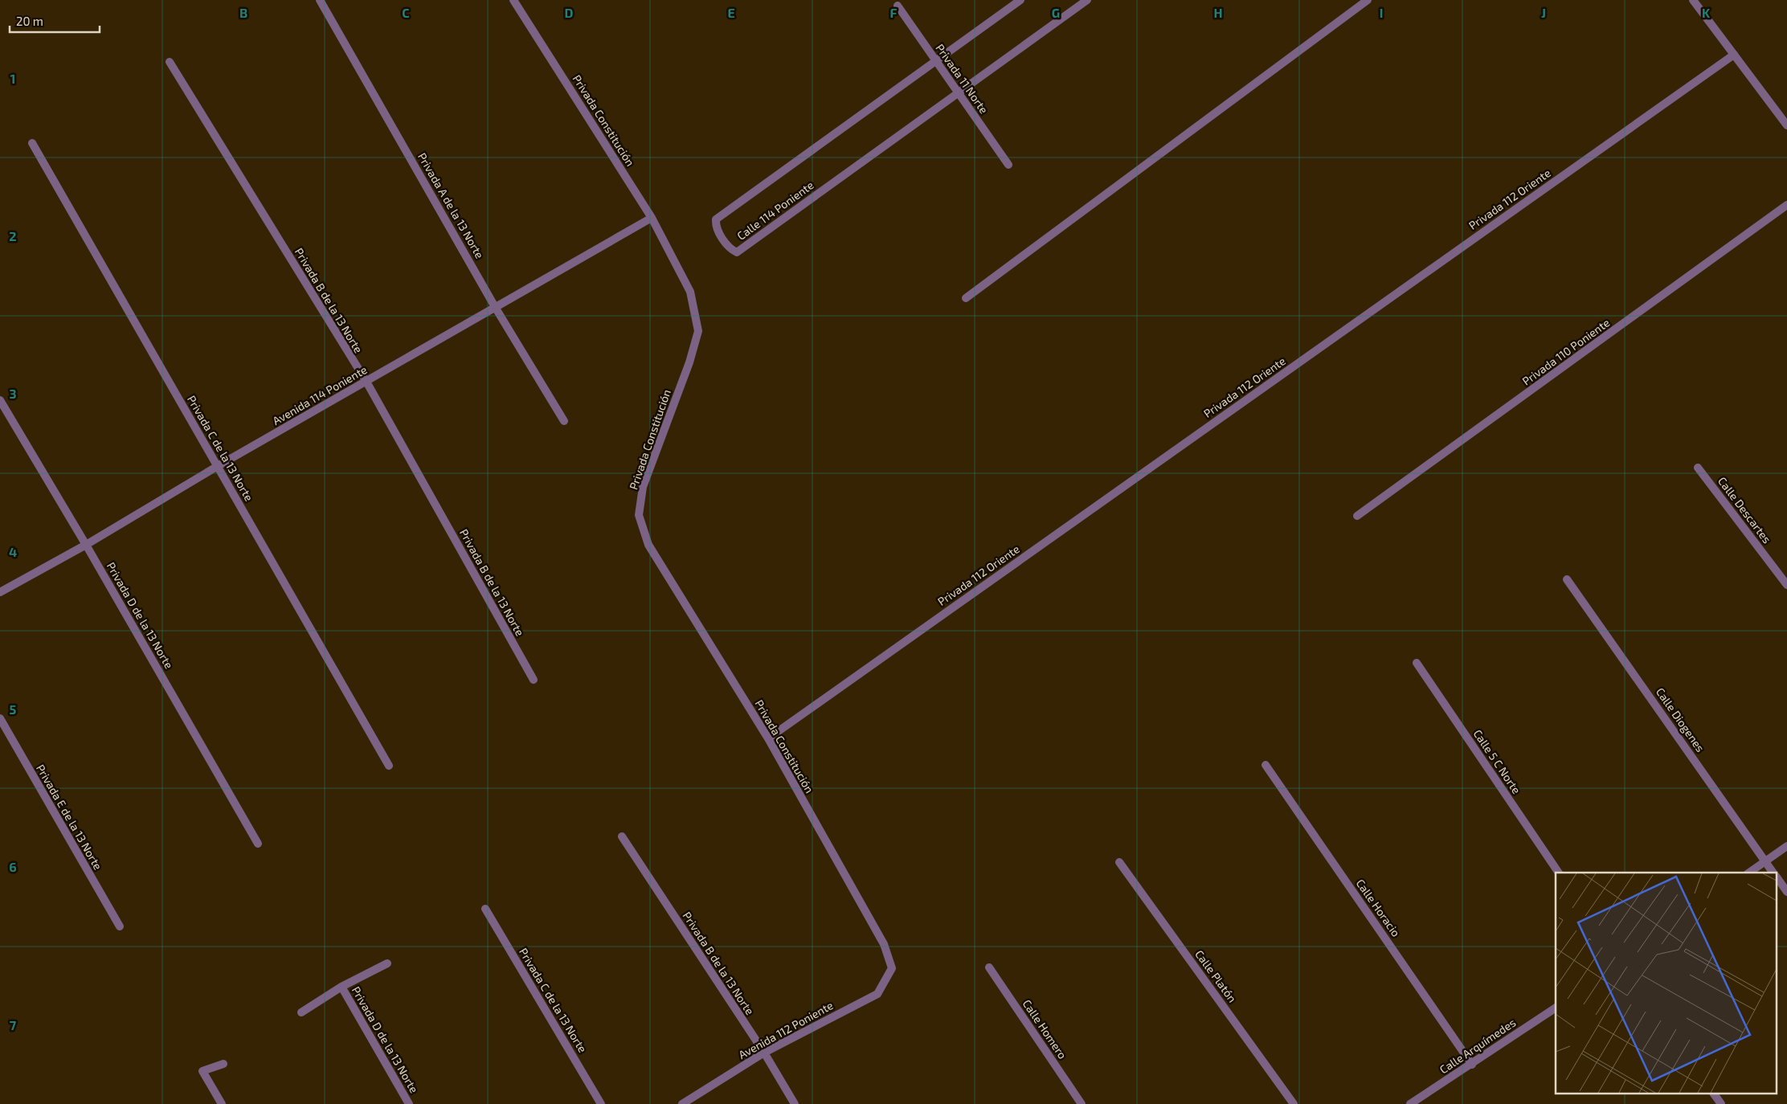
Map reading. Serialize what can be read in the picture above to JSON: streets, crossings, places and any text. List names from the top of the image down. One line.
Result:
{"streets":{"street":["Privada 11 Norte","Privada Constitución","Privada 112 Oriente","Privada A de la 13 Norte","Calle 114 Poniente","Privada B de la 13 Norte","Privada 110 Poniente","Avenida 114 Poniente","Privada C de la 13 Norte","Calle Descartes","Privada D de la 13 Norte","Calle Diogenes","Calle 5 C Norte","Privada E de la 13 Norte","Calle Horacio","Calle Platón","Calle Homero","Avenida 112 Poniente","Calle Arquímedes"]},"crossings":[["Privada 11 Norte","Calle 114 Poniente"],["Privada Constitución","Privada 112 Oriente"],["Privada Constitución","Avenida 114 Poniente"],["Privada Constitución","Avenida 112 Poniente"],["Privada A de la 13 Norte","Avenida 114 Poniente"],["Privada B de la 13 Norte","Avenida 114 Poniente"],["Privada B de la 13 Norte","Avenida 112 Poniente"],["Avenida 114 Poniente","Privada C de la 13 Norte"],["Avenida 114 Poniente","Privada D de la 13 Norte"],["Calle Horacio","Calle Arquímedes"]],"scale_bar":"20 m","grid":{"columns":["B","C","D","E","F","G","H","I","J","K"],"rows":["1","2","3","4","5","6","7"]}}
